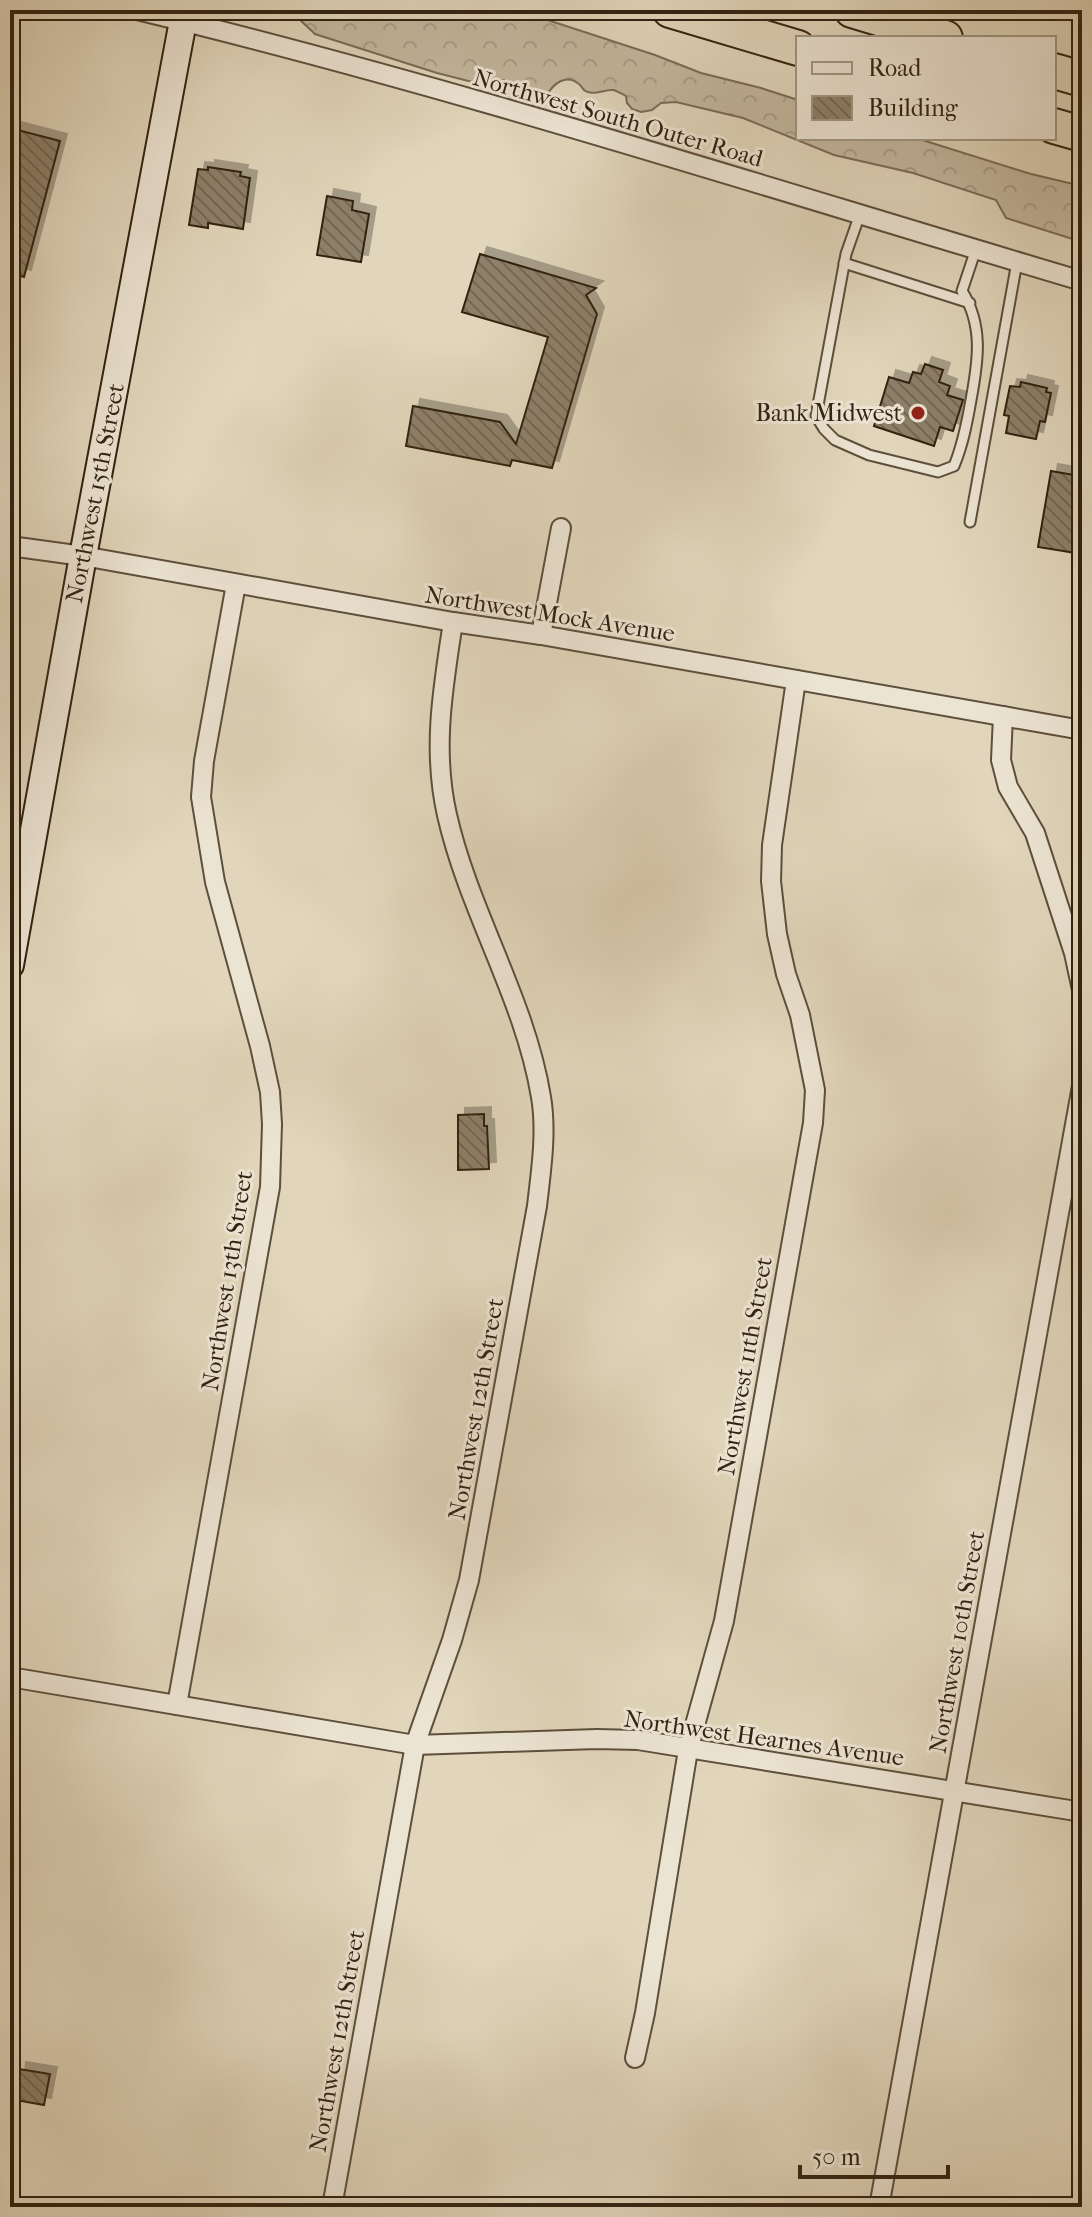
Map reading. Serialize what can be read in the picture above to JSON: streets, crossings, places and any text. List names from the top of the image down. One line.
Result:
{"streets":{"street":["Northwest South Outer Road","Northwest 15th Street","Northwest Mock Avenue","Northwest 13th Street","Northwest 11th Street","Northwest 12th Street","Northwest 10th Street","Northwest Hearnes Avenue"]},"crossings":[["Northwest South Outer Road","Northwest 15th Street"],["Northwest 15th Street","Northwest Mock Avenue"],["Northwest Mock Avenue","Northwest 13th Street"],["Northwest Mock Avenue","Northwest 11th Street"],["Northwest Mock Avenue","Northwest 12th Street"],["Northwest 13th Street","Northwest Hearnes Avenue"],["Northwest 11th Street","Northwest Hearnes Avenue"],["Northwest 12th Street","Northwest Hearnes Avenue"],["Northwest 10th Street","Northwest Hearnes Avenue"]],"places":["Bank Midwest"],"legend":["Road","Building"],"scale_bar":"50 m"}
